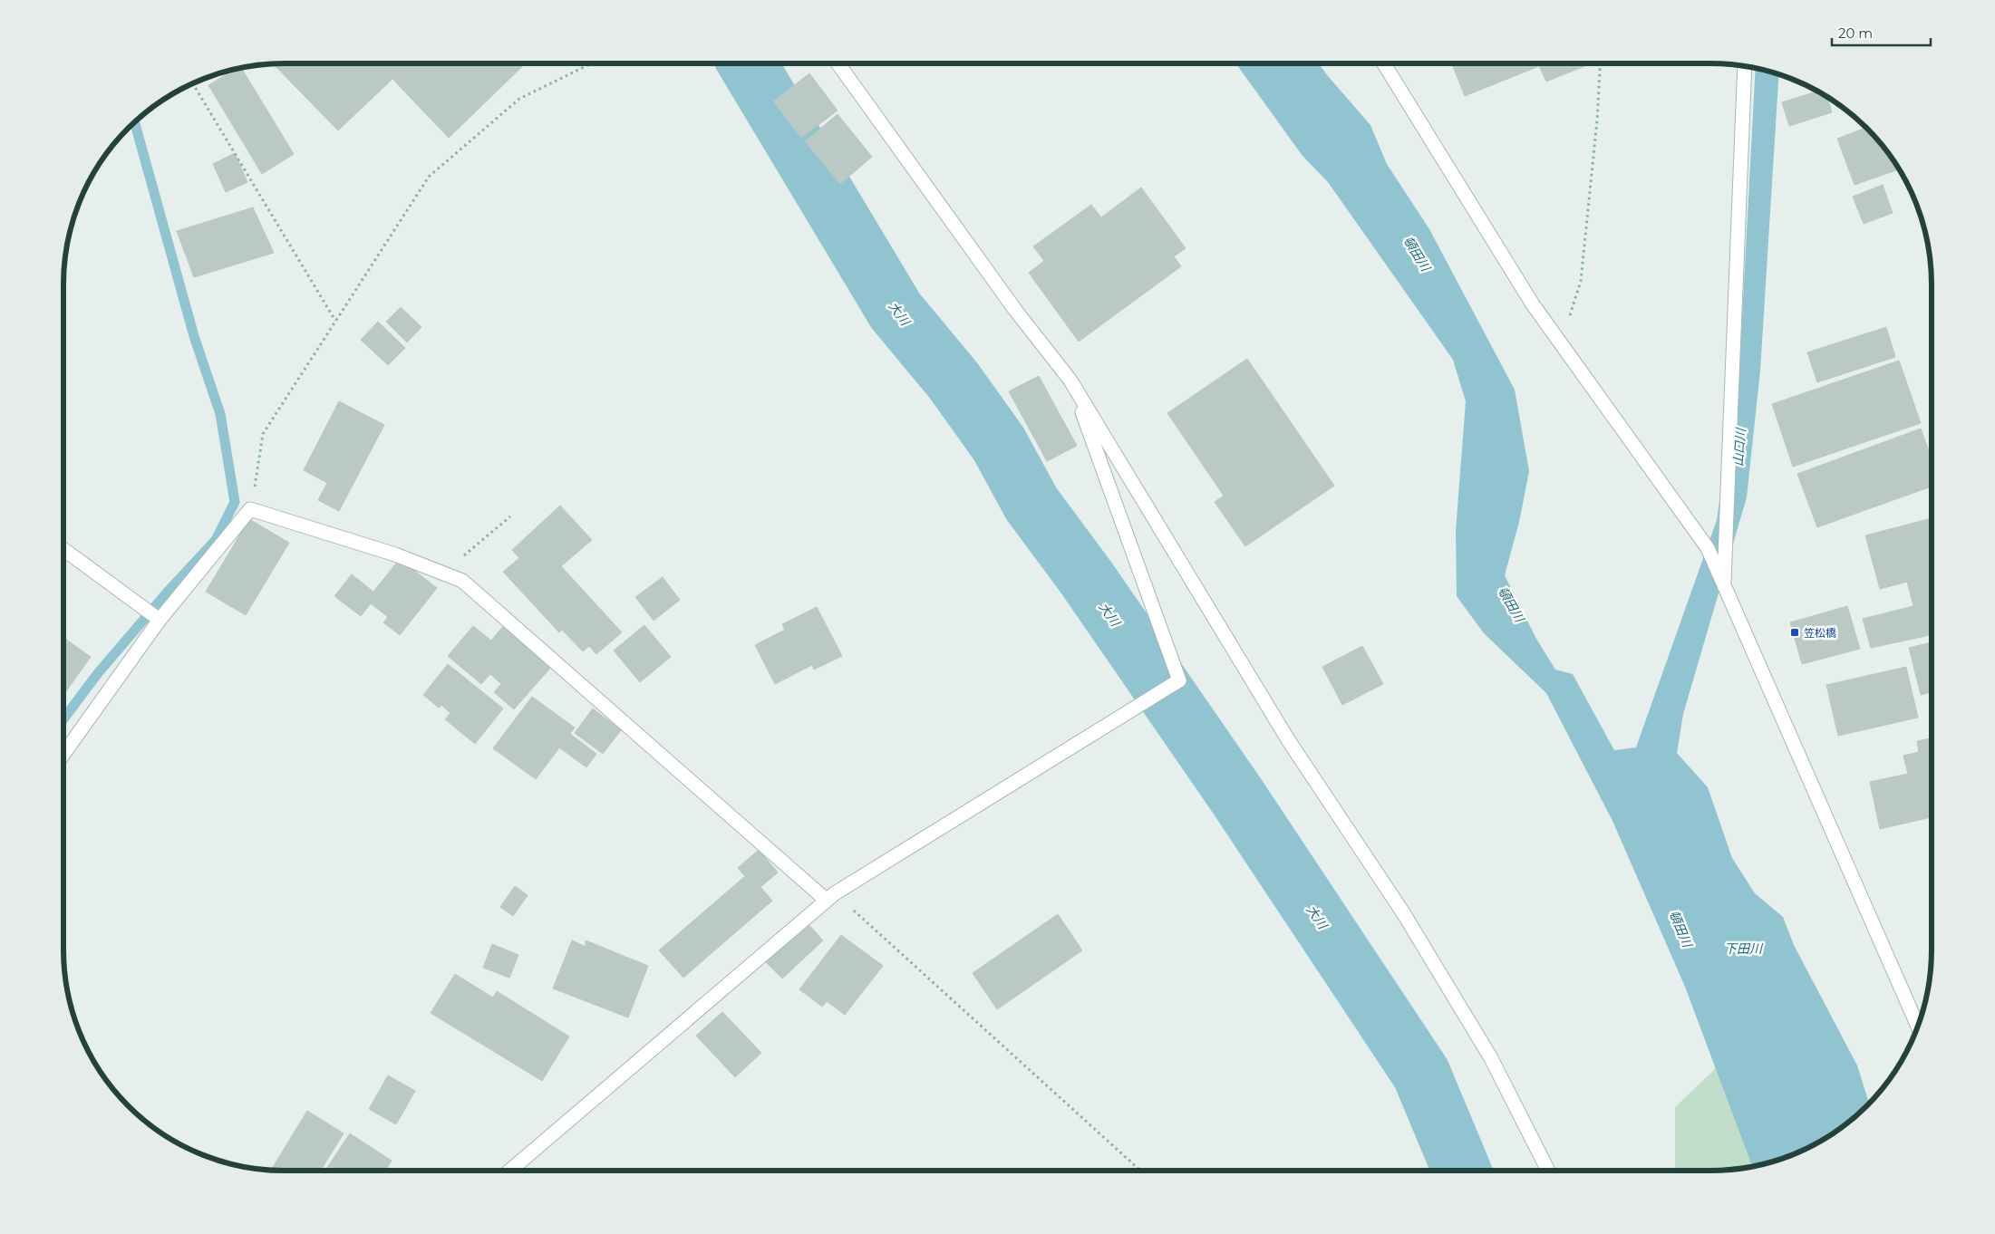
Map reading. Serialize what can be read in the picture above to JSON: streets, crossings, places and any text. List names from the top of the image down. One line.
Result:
{"water":["頓田川","大川","山口川","下田川"],"places":{"transit":["笠松橋"]},"scale_bar":"20 m"}
